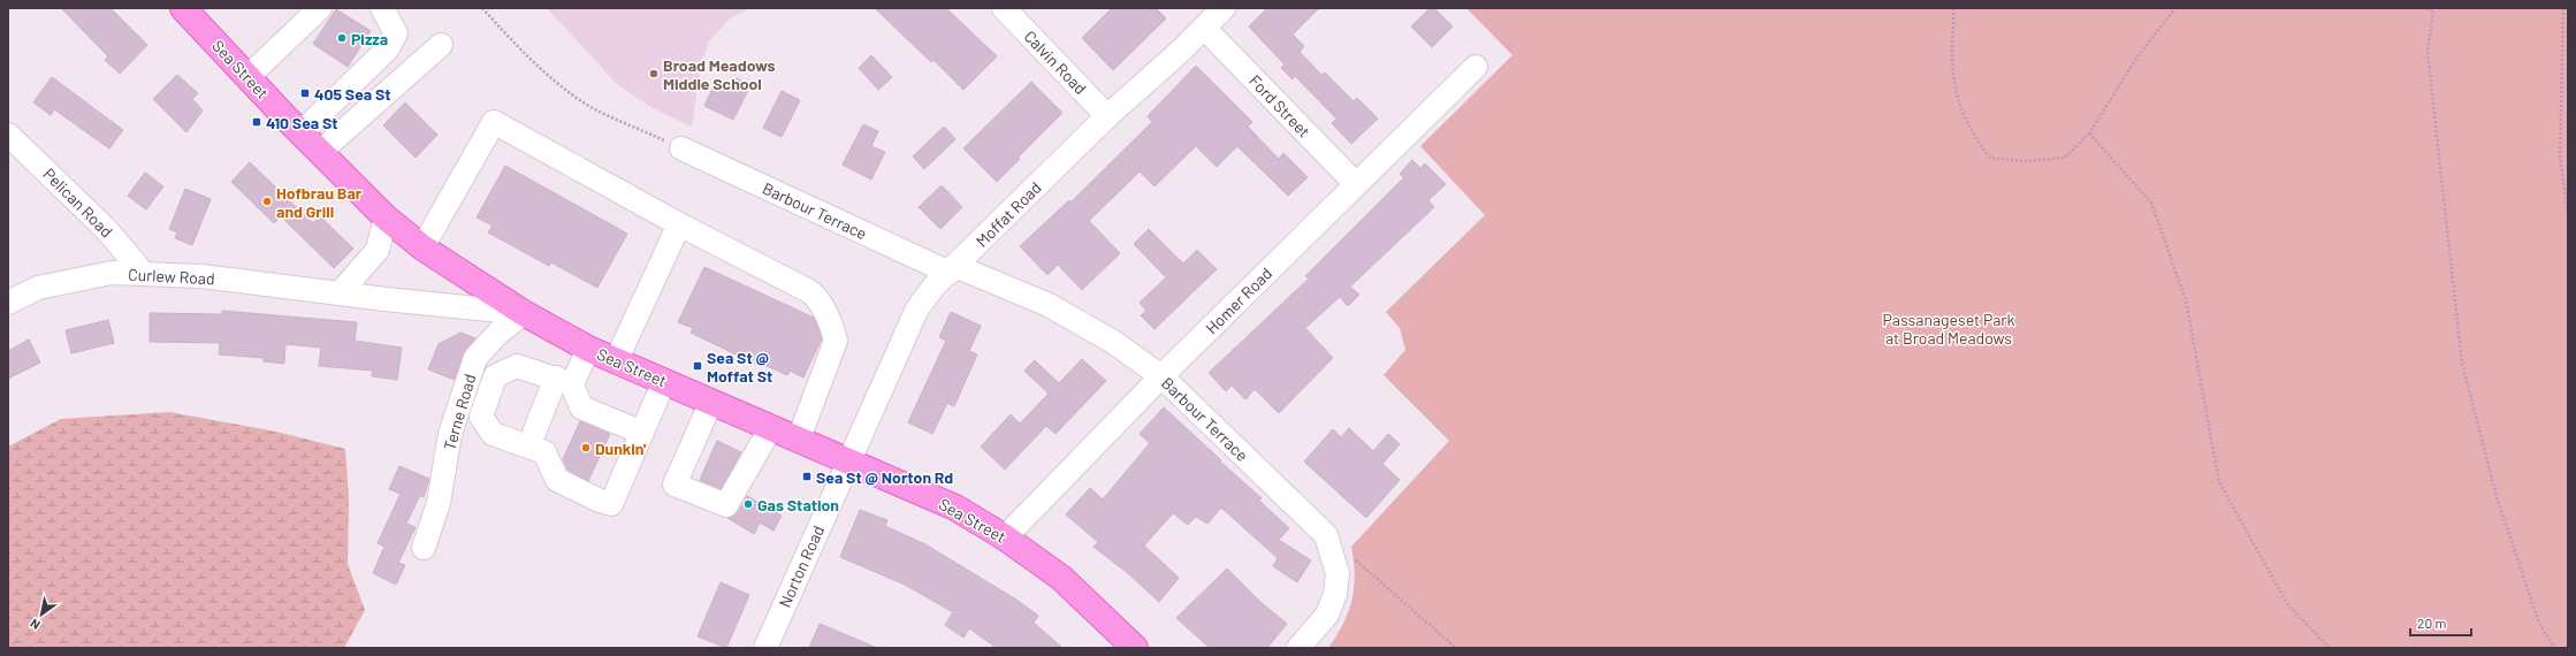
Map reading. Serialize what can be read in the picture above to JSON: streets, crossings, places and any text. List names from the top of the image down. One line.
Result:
{"streets":{"main road":["Sea Street"],"street":["Calvin Road","Ford Street","Pelican Road","Barbour Terrace","Moffat Road","Curlew Road","Homer Road","Terne Road","Norton Road"]},"crossings":[["Calvin Road","Moffat Road"],["Sea Street","Moffat Road"],["Sea Street","Curlew Road"],["Sea Street","Homer Road"],["Sea Street","Terne Road"],["Sea Street","Norton Road"],["Ford Street","Moffat Road"],["Ford Street","Homer Road"],["Pelican Road","Curlew Road"],["Barbour Terrace","Moffat Road"],["Barbour Terrace","Homer Road"],["Moffat Road","Norton Road"],["Curlew Road","Terne Road"]],"parks":["Passanageset Park at Broad Meadows"],"places":{"other":["Pizza","Broad Meadows Middle School","Hofbrau Bar and Grill","Dunkin'","Gas Station"],"transit":["405 Sea St","410 Sea St","Sea St @ Moffat St","Sea St @ Norton Rd"]},"scale_bar":"20 m","north":"bottom left"}
